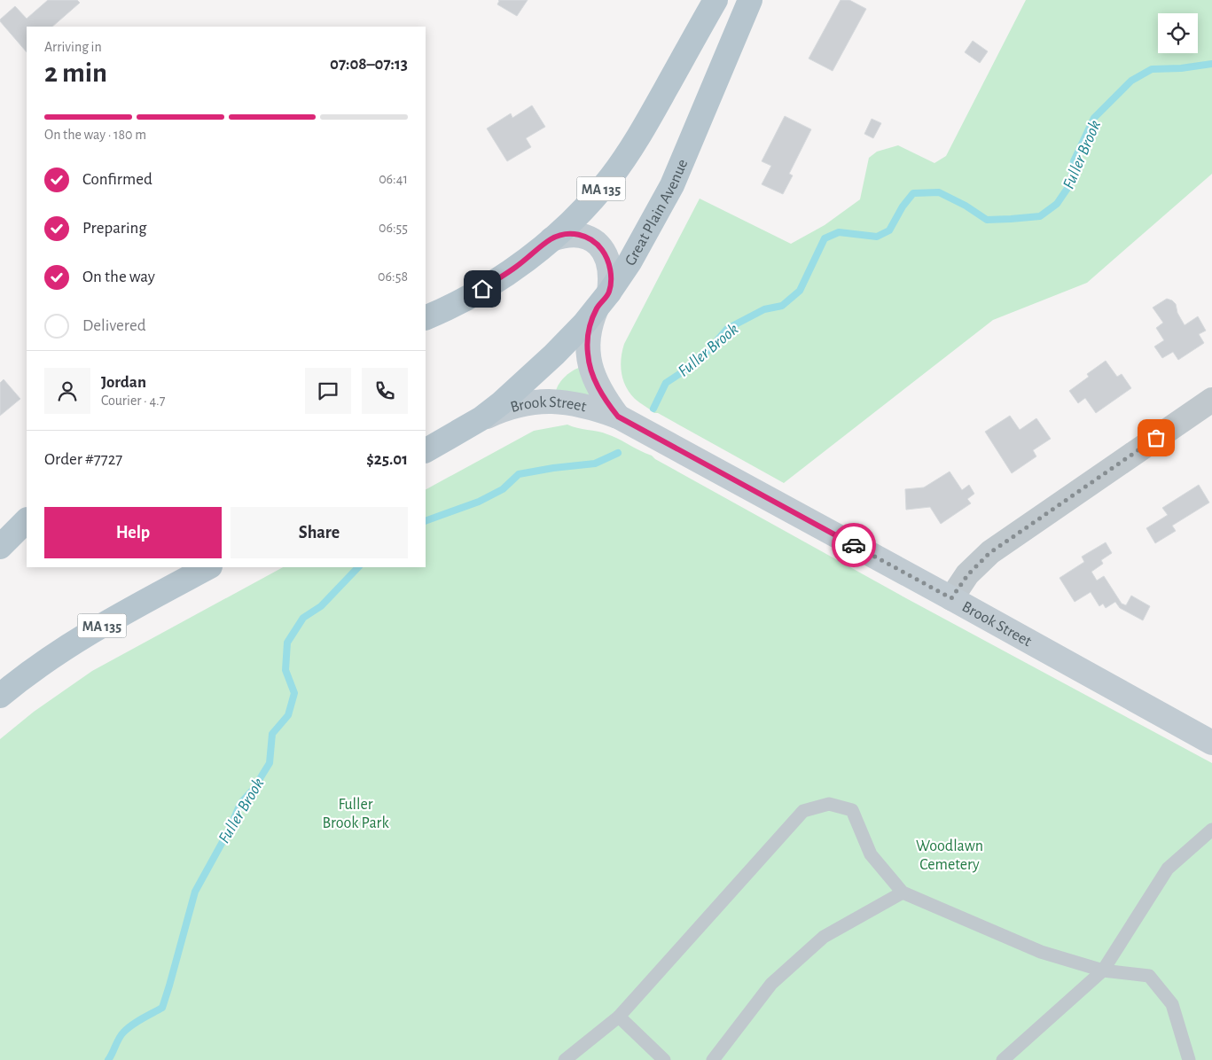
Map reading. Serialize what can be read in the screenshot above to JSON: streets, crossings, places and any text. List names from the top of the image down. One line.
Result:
{"streets":{"main road":["MA 135","Great Plain Avenue"],"street":["Brook Street"]},"crossings":[["MA 135","Brook Street"],["Great Plain Avenue","Brook Street"]],"water":["Fuller Brook"],"parks":["Fuller Brook Park","Woodlawn Cemetery"],"page":{"heading":["2 min","Arriving in","07:08–07:13"],"panel":["Jordan","Courier · 4.7","Order #7727","$25.01"],"bar":"On the way · 180 m","list":[["Confirmed","06:41"],["Preparing","06:55"],["On the way","06:58"],"Delivered"],"buttons":["Help","Share"]}}
